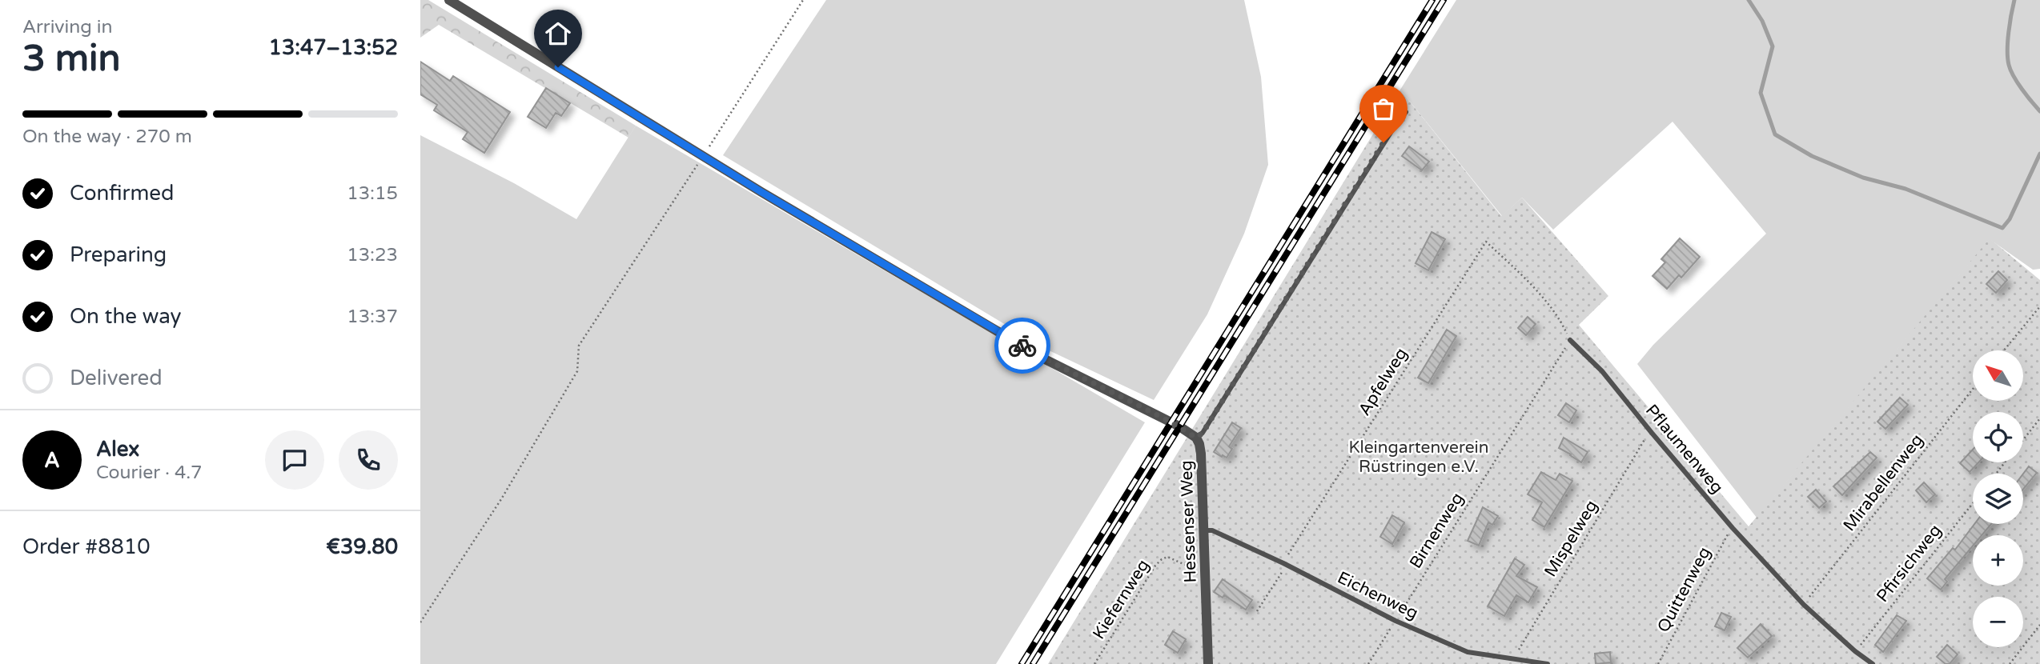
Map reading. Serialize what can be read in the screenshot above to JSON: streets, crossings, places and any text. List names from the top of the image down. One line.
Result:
{"streets":{"street":["Hessenser Weg"],"lane":["Pflaumenweg","Eichenweg"],"path":["Apfelweg","Mirabellenweg","Birnenweg","Mispelweg","Pfirsichweg","Quittenweg","Kiefernweg"]},"crossings":[["Apfelweg","Pflaumenweg"],["Apfelweg","Birnenweg"],["Apfelweg","Eichenweg"],["Pflaumenweg","Mirabellenweg"],["Pflaumenweg","Birnenweg"],["Pflaumenweg","Mispelweg"],["Pflaumenweg","Pfirsichweg"],["Pflaumenweg","Quittenweg"],["Hessenser Weg","Eichenweg"],["Hessenser Weg","Kiefernweg"],["Birnenweg","Eichenweg"],["Mispelweg","Eichenweg"]],"parks":["Kleingartenverein Rüstringen e.V."],"north":"top left","page":{"heading":["3 min","Arriving in","13:47–13:52"],"panel":["Alex","Courier · 4.7","Order #8810","€39.80"],"bar":"On the way · 270 m","list":[["Confirmed","13:15"],["Preparing","13:23"],["On the way","13:37"],"Delivered"],"map_buttons":["+","−"],"round":"A"}}
